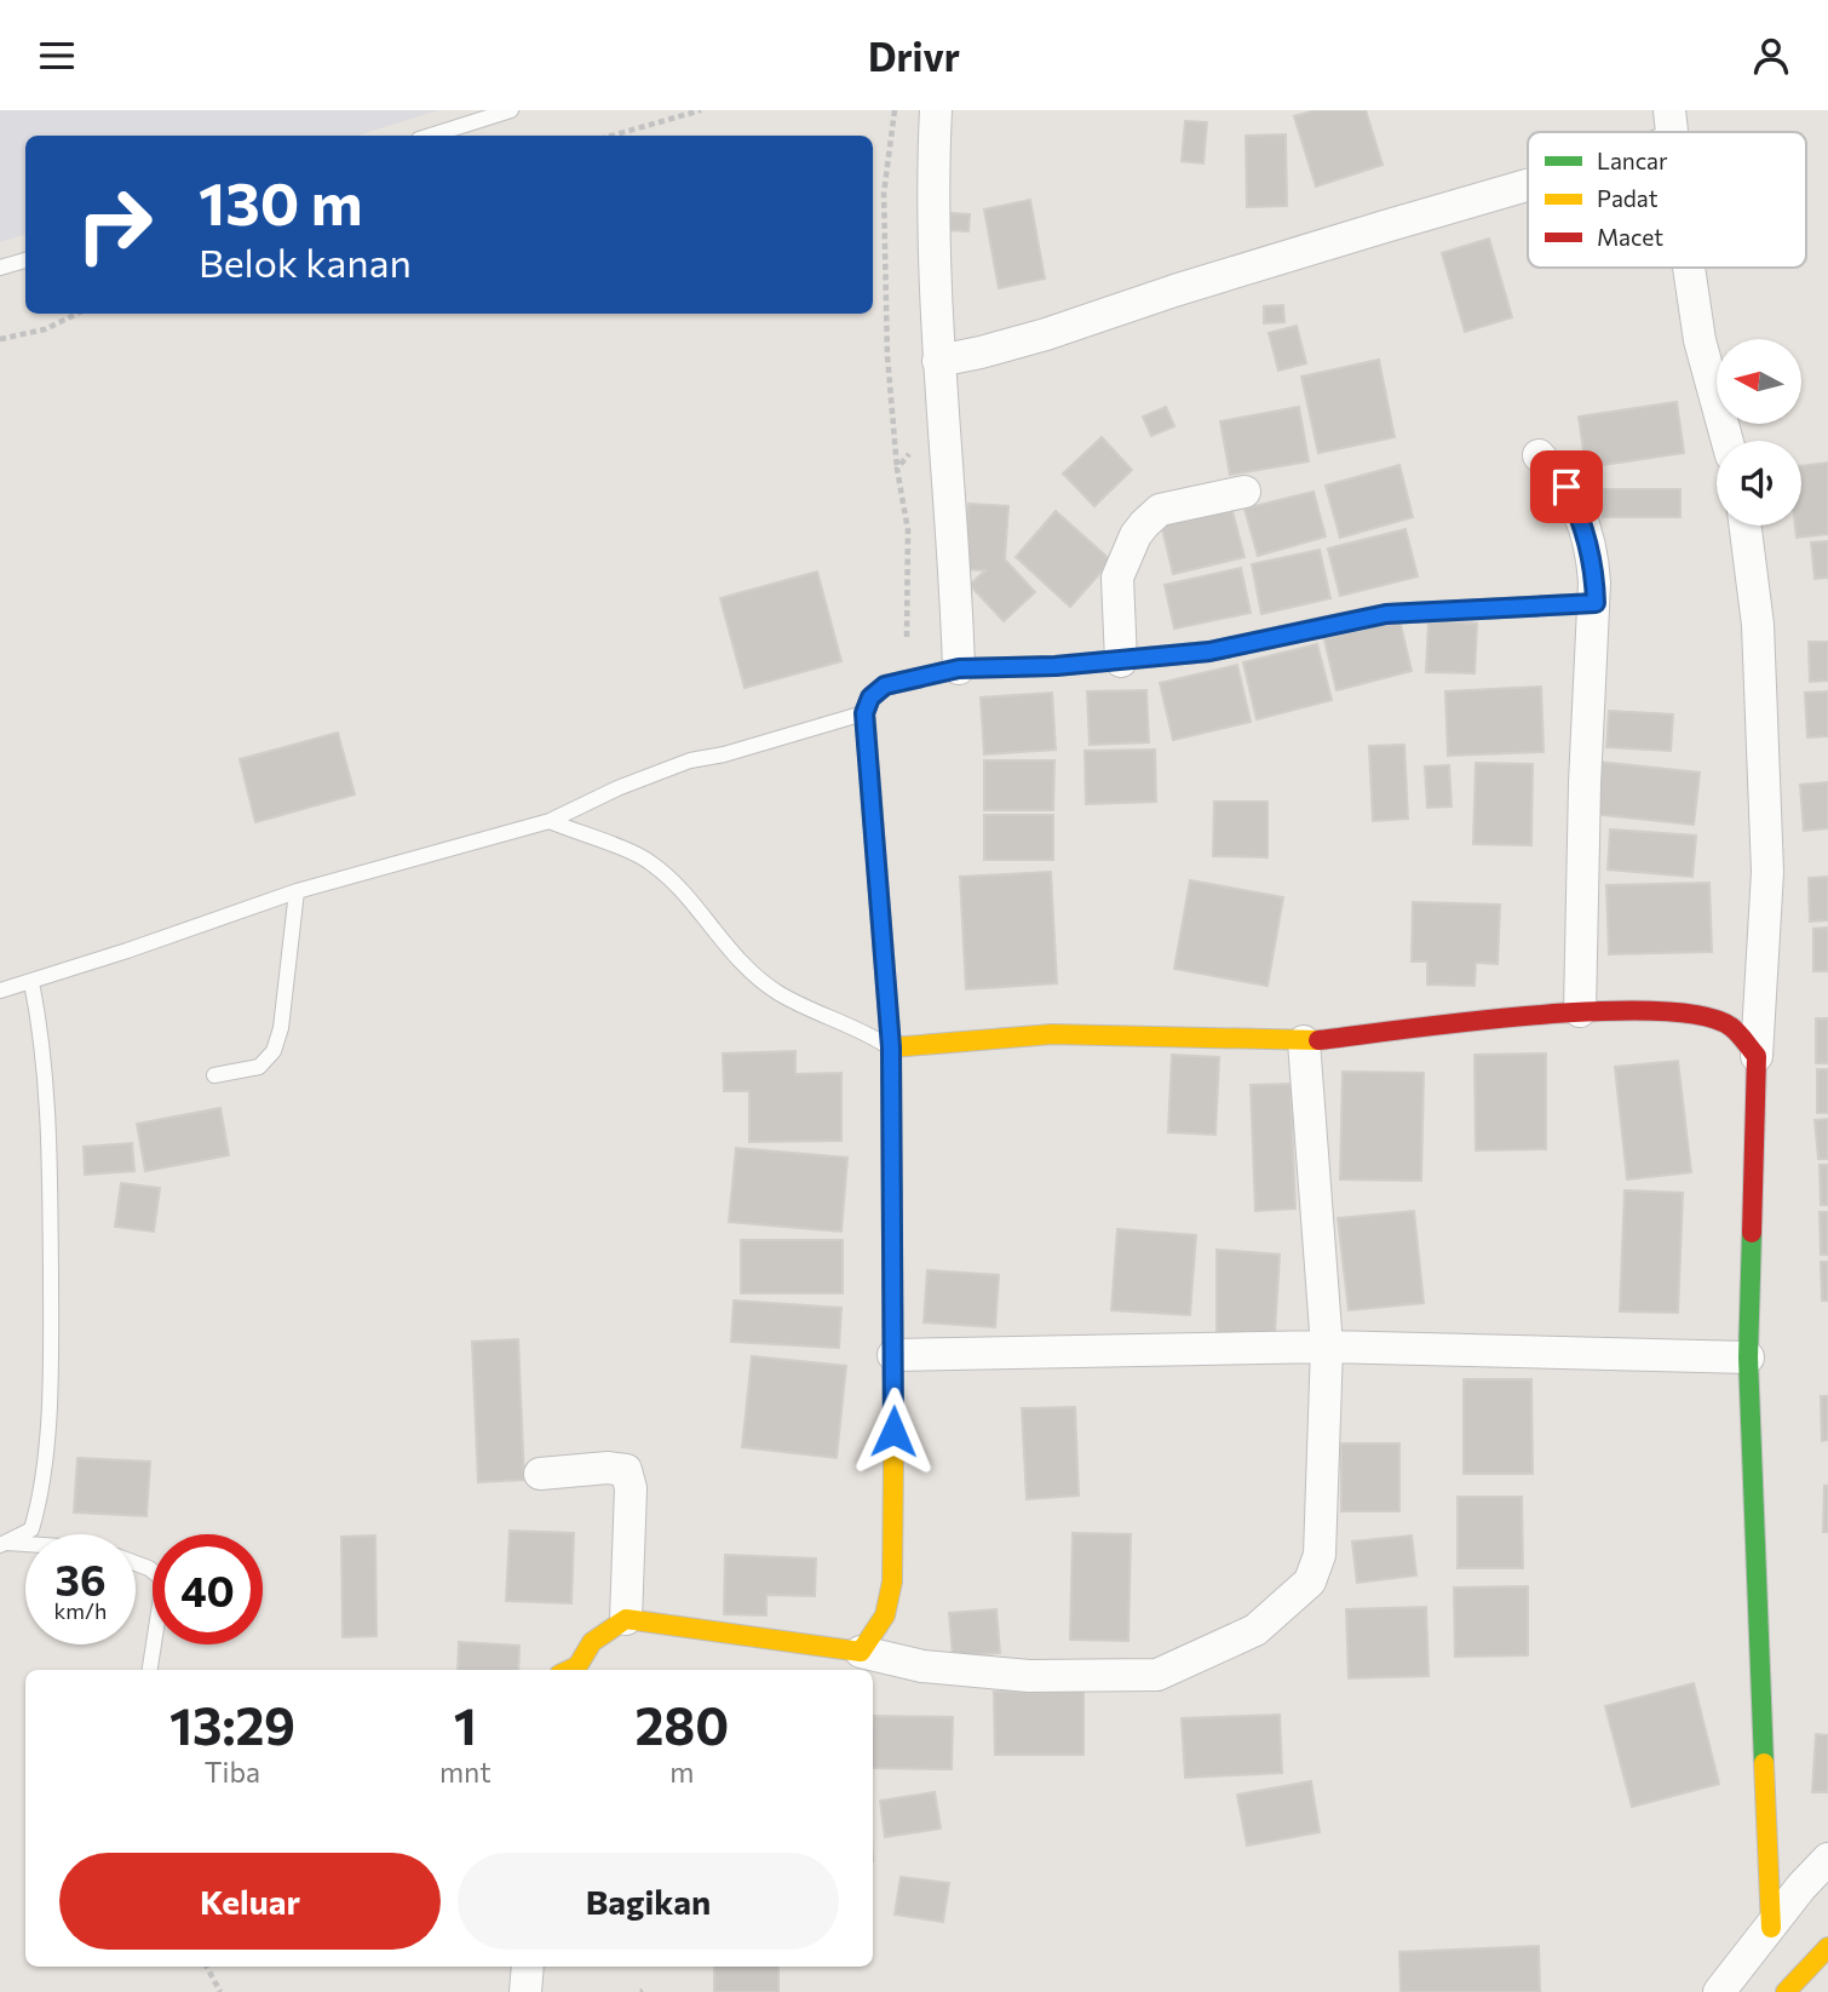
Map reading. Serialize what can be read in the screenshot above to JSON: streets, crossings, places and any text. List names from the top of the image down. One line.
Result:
{"legend":["Lancar","Padat","Macet"],"north":"left","page":{"header":"Drivr","turn":["130 m","Belok kanan"],"speed":"36 km/h","limit":"40","eta":["13:29","Tiba","1","mnt","280","m"],"buttons":["Keluar","Bagikan"]}}
